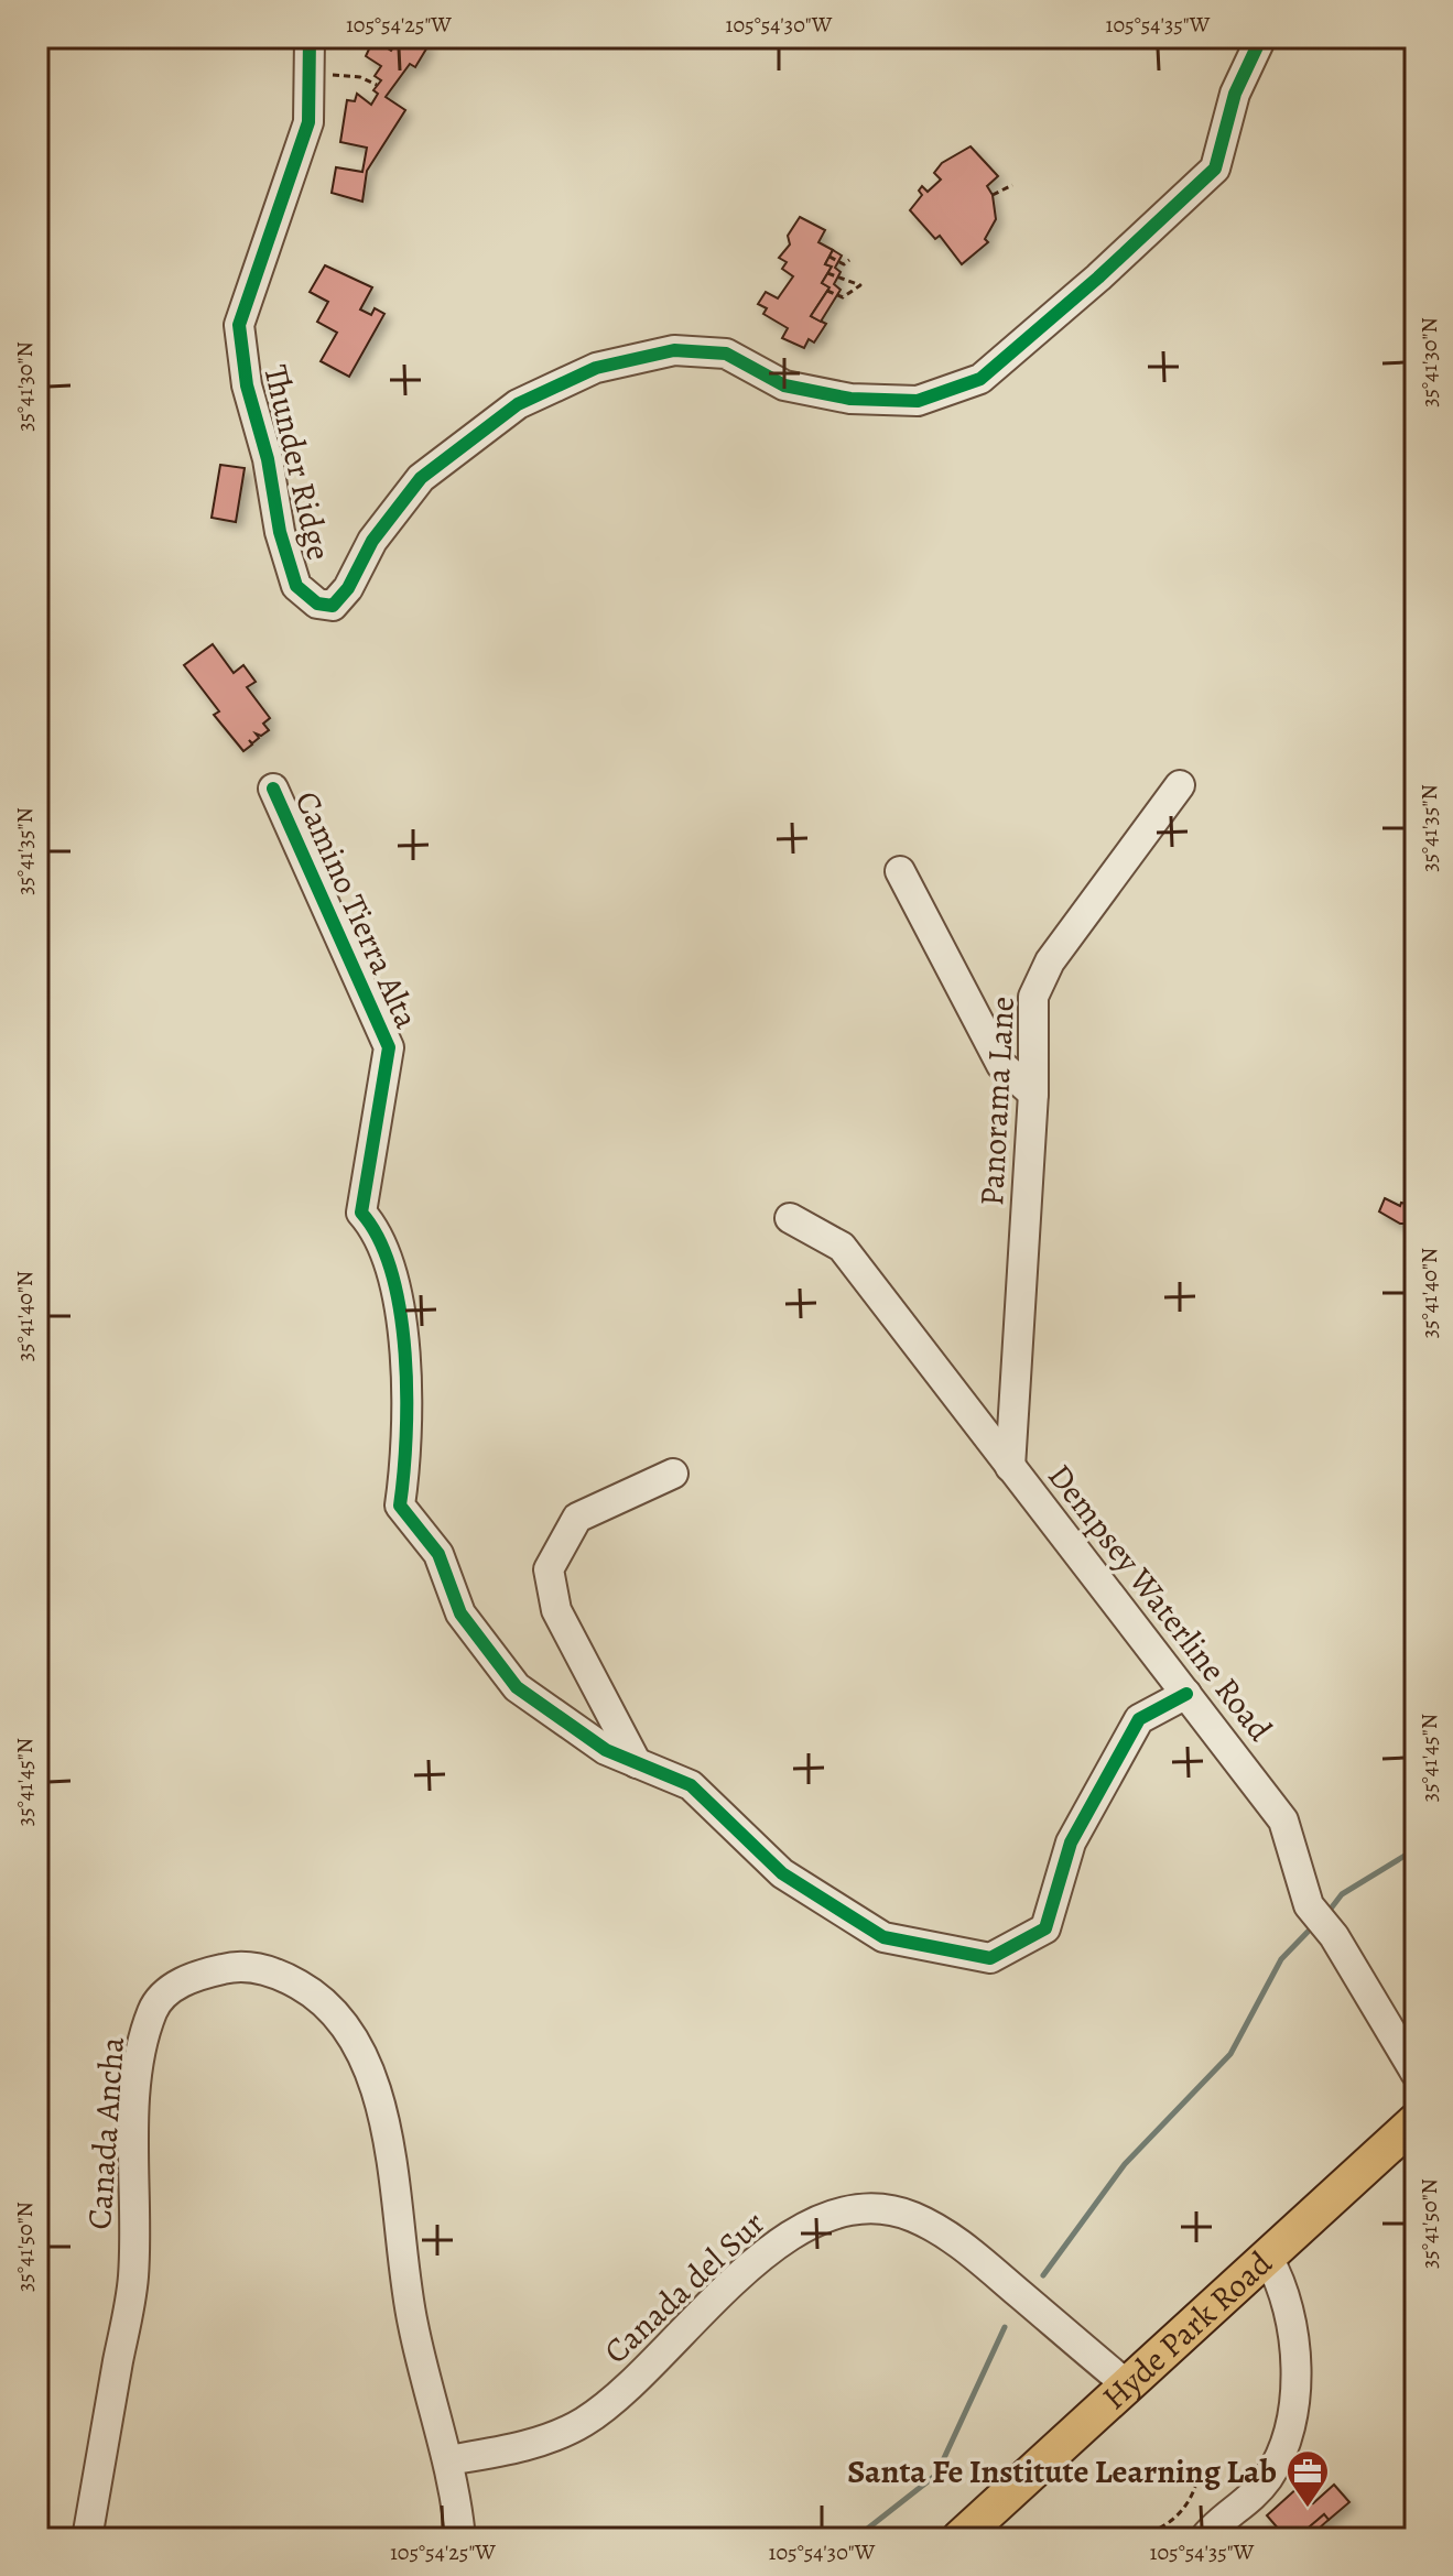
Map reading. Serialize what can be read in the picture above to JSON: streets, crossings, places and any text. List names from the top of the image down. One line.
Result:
{"streets":{"main road":["Hyde Park Road"],"street":["Thunder Ridge","Camino Tierra Alta","Panorama Lane","Dempsey Waterline Road","Canada Ancha","Canada del Sur"]},"crossings":[["Camino Tierra Alta","Dempsey Waterline Road"],["Panorama Lane","Dempsey Waterline Road"],["Canada Ancha","Canada del Sur"],["Canada del Sur","Hyde Park Road"]],"places":{"office":["Santa Fe Institute Learning Lab"]},"coordinates":["105°54'25\"W","105°54'30\"W","105°54'35\"W","35°41'30\"N","35°41'35\"N","35°41'40\"N","35°41'45\"N","35°41'50\"N"]}
